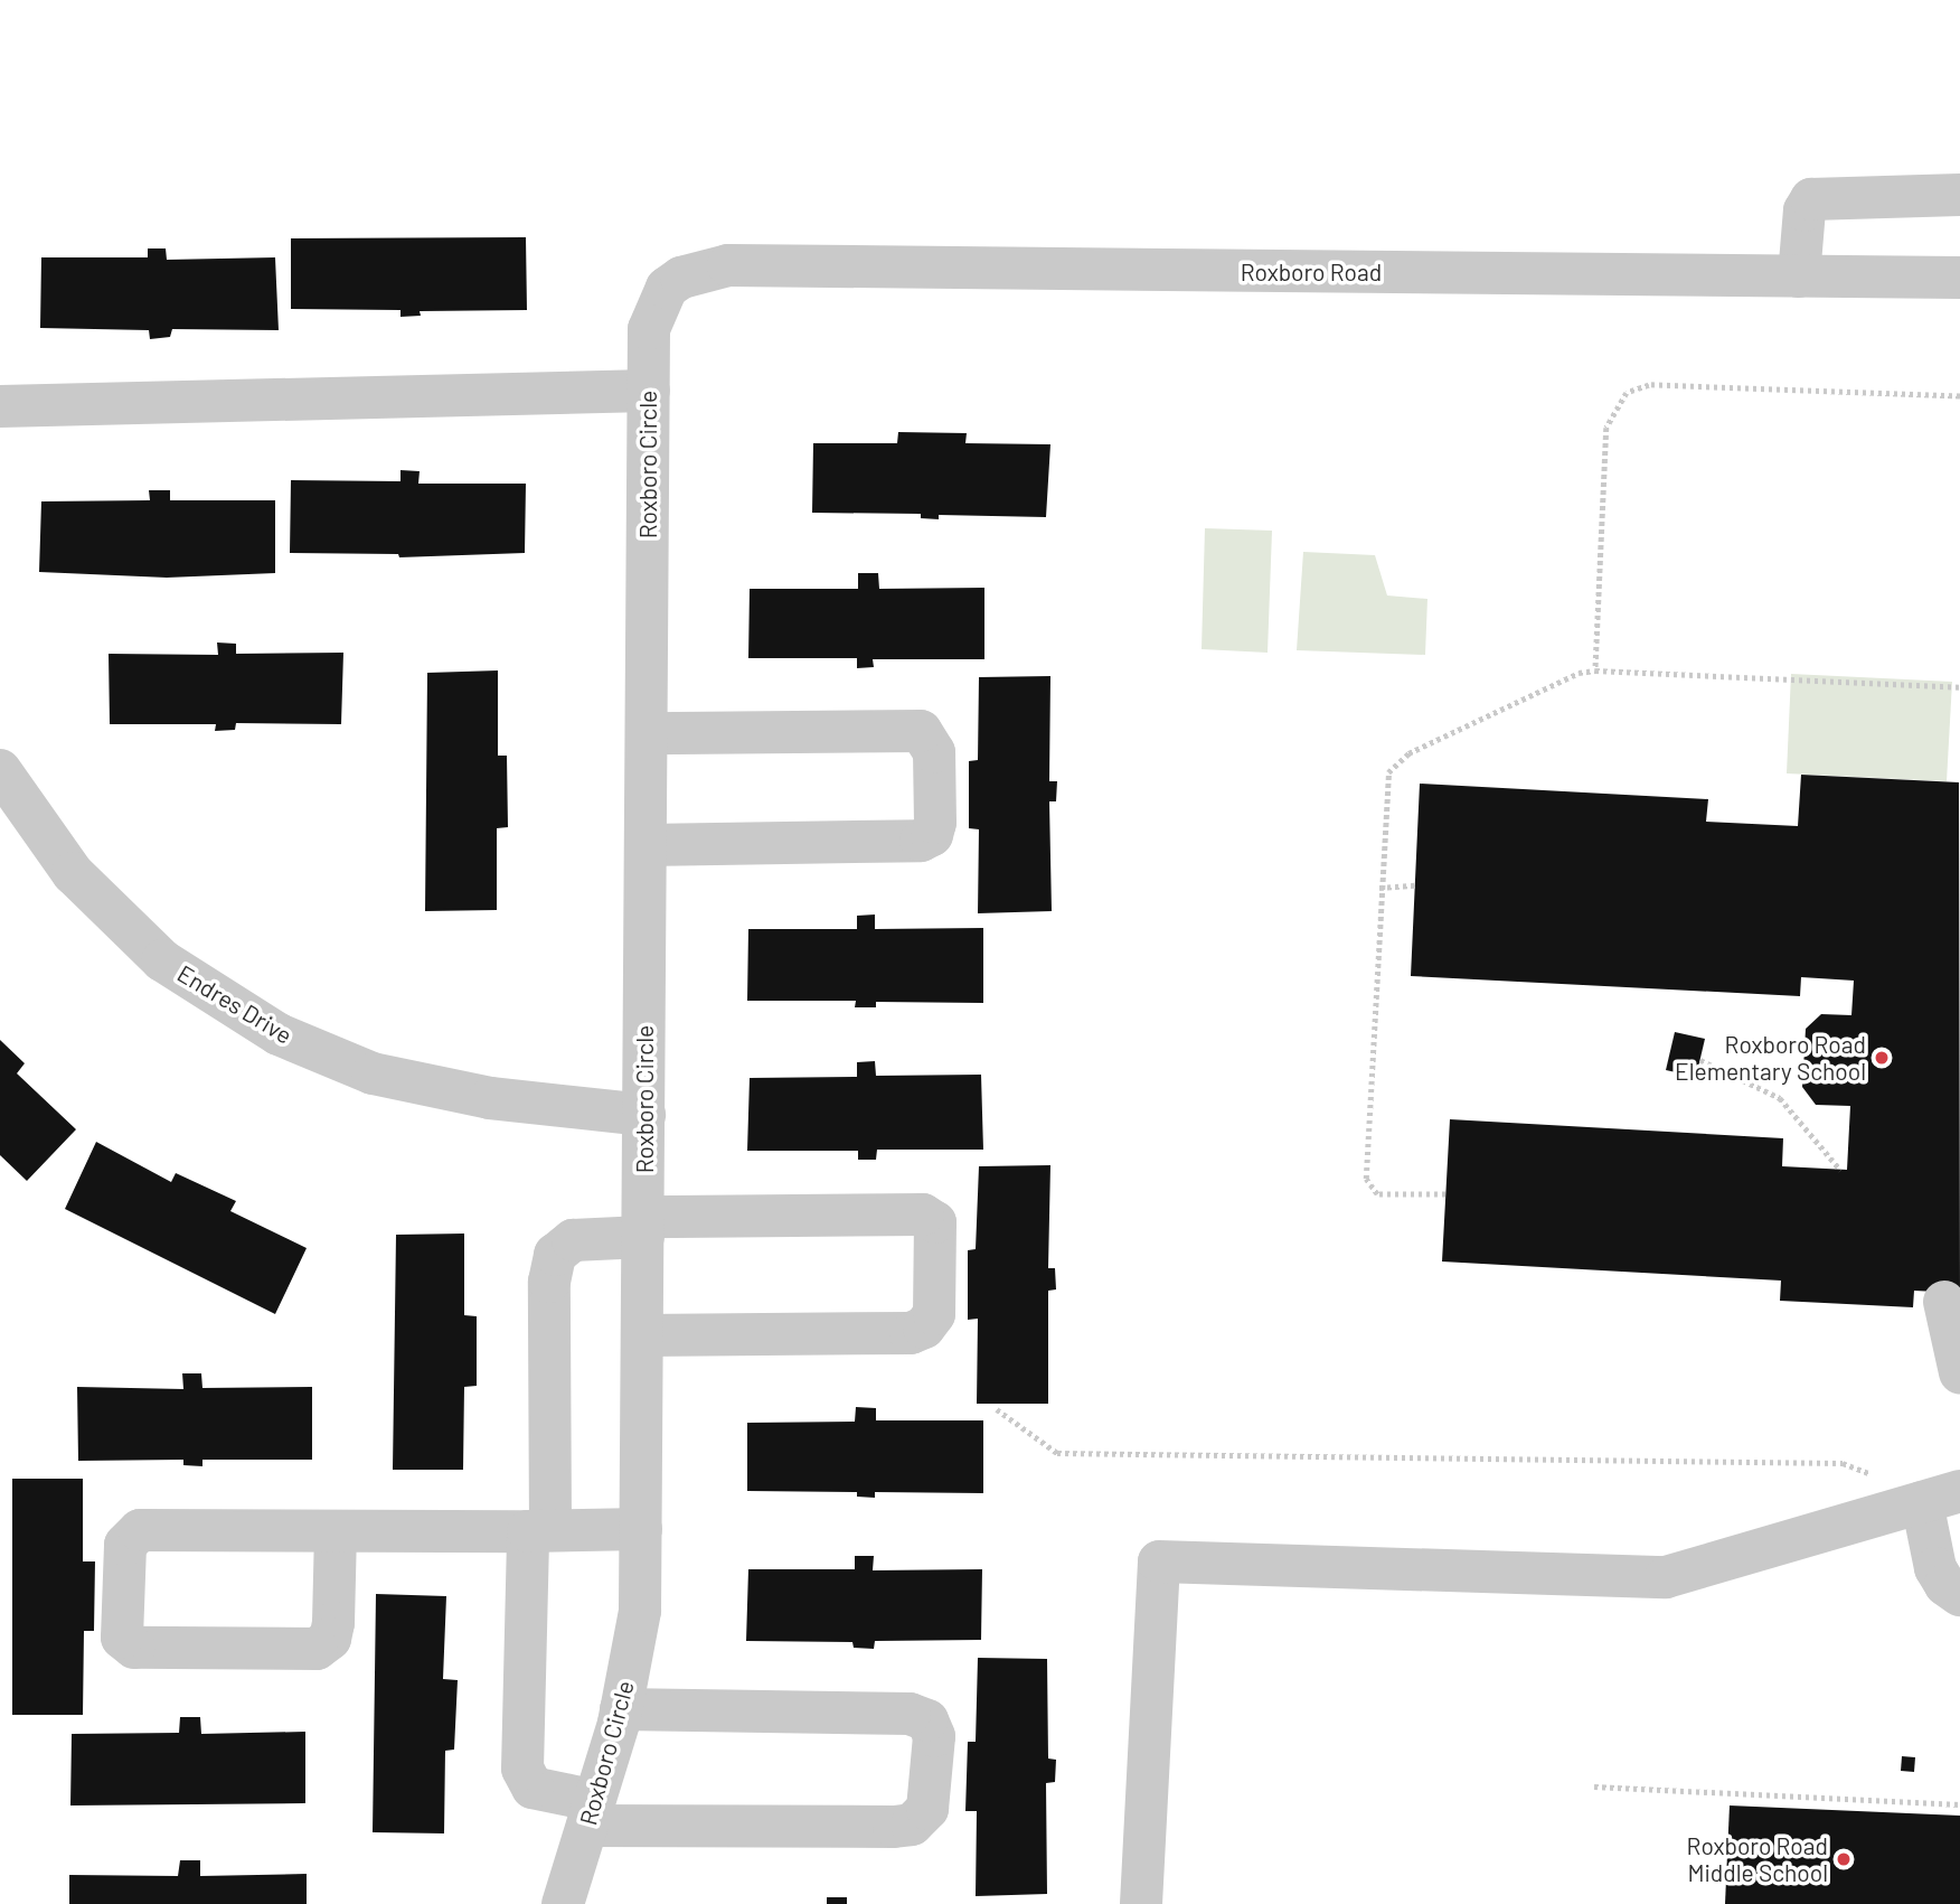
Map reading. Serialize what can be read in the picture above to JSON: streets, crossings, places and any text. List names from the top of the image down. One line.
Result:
{"streets":{"street":["Roxboro Road","Roxboro Circle","Endres Drive"]},"crossings":[["Roxboro Road","Roxboro Circle"],["Roxboro Circle","Endres Drive"]],"places":["Roxboro Road Elementary School","Roxboro Road Middle School"]}
